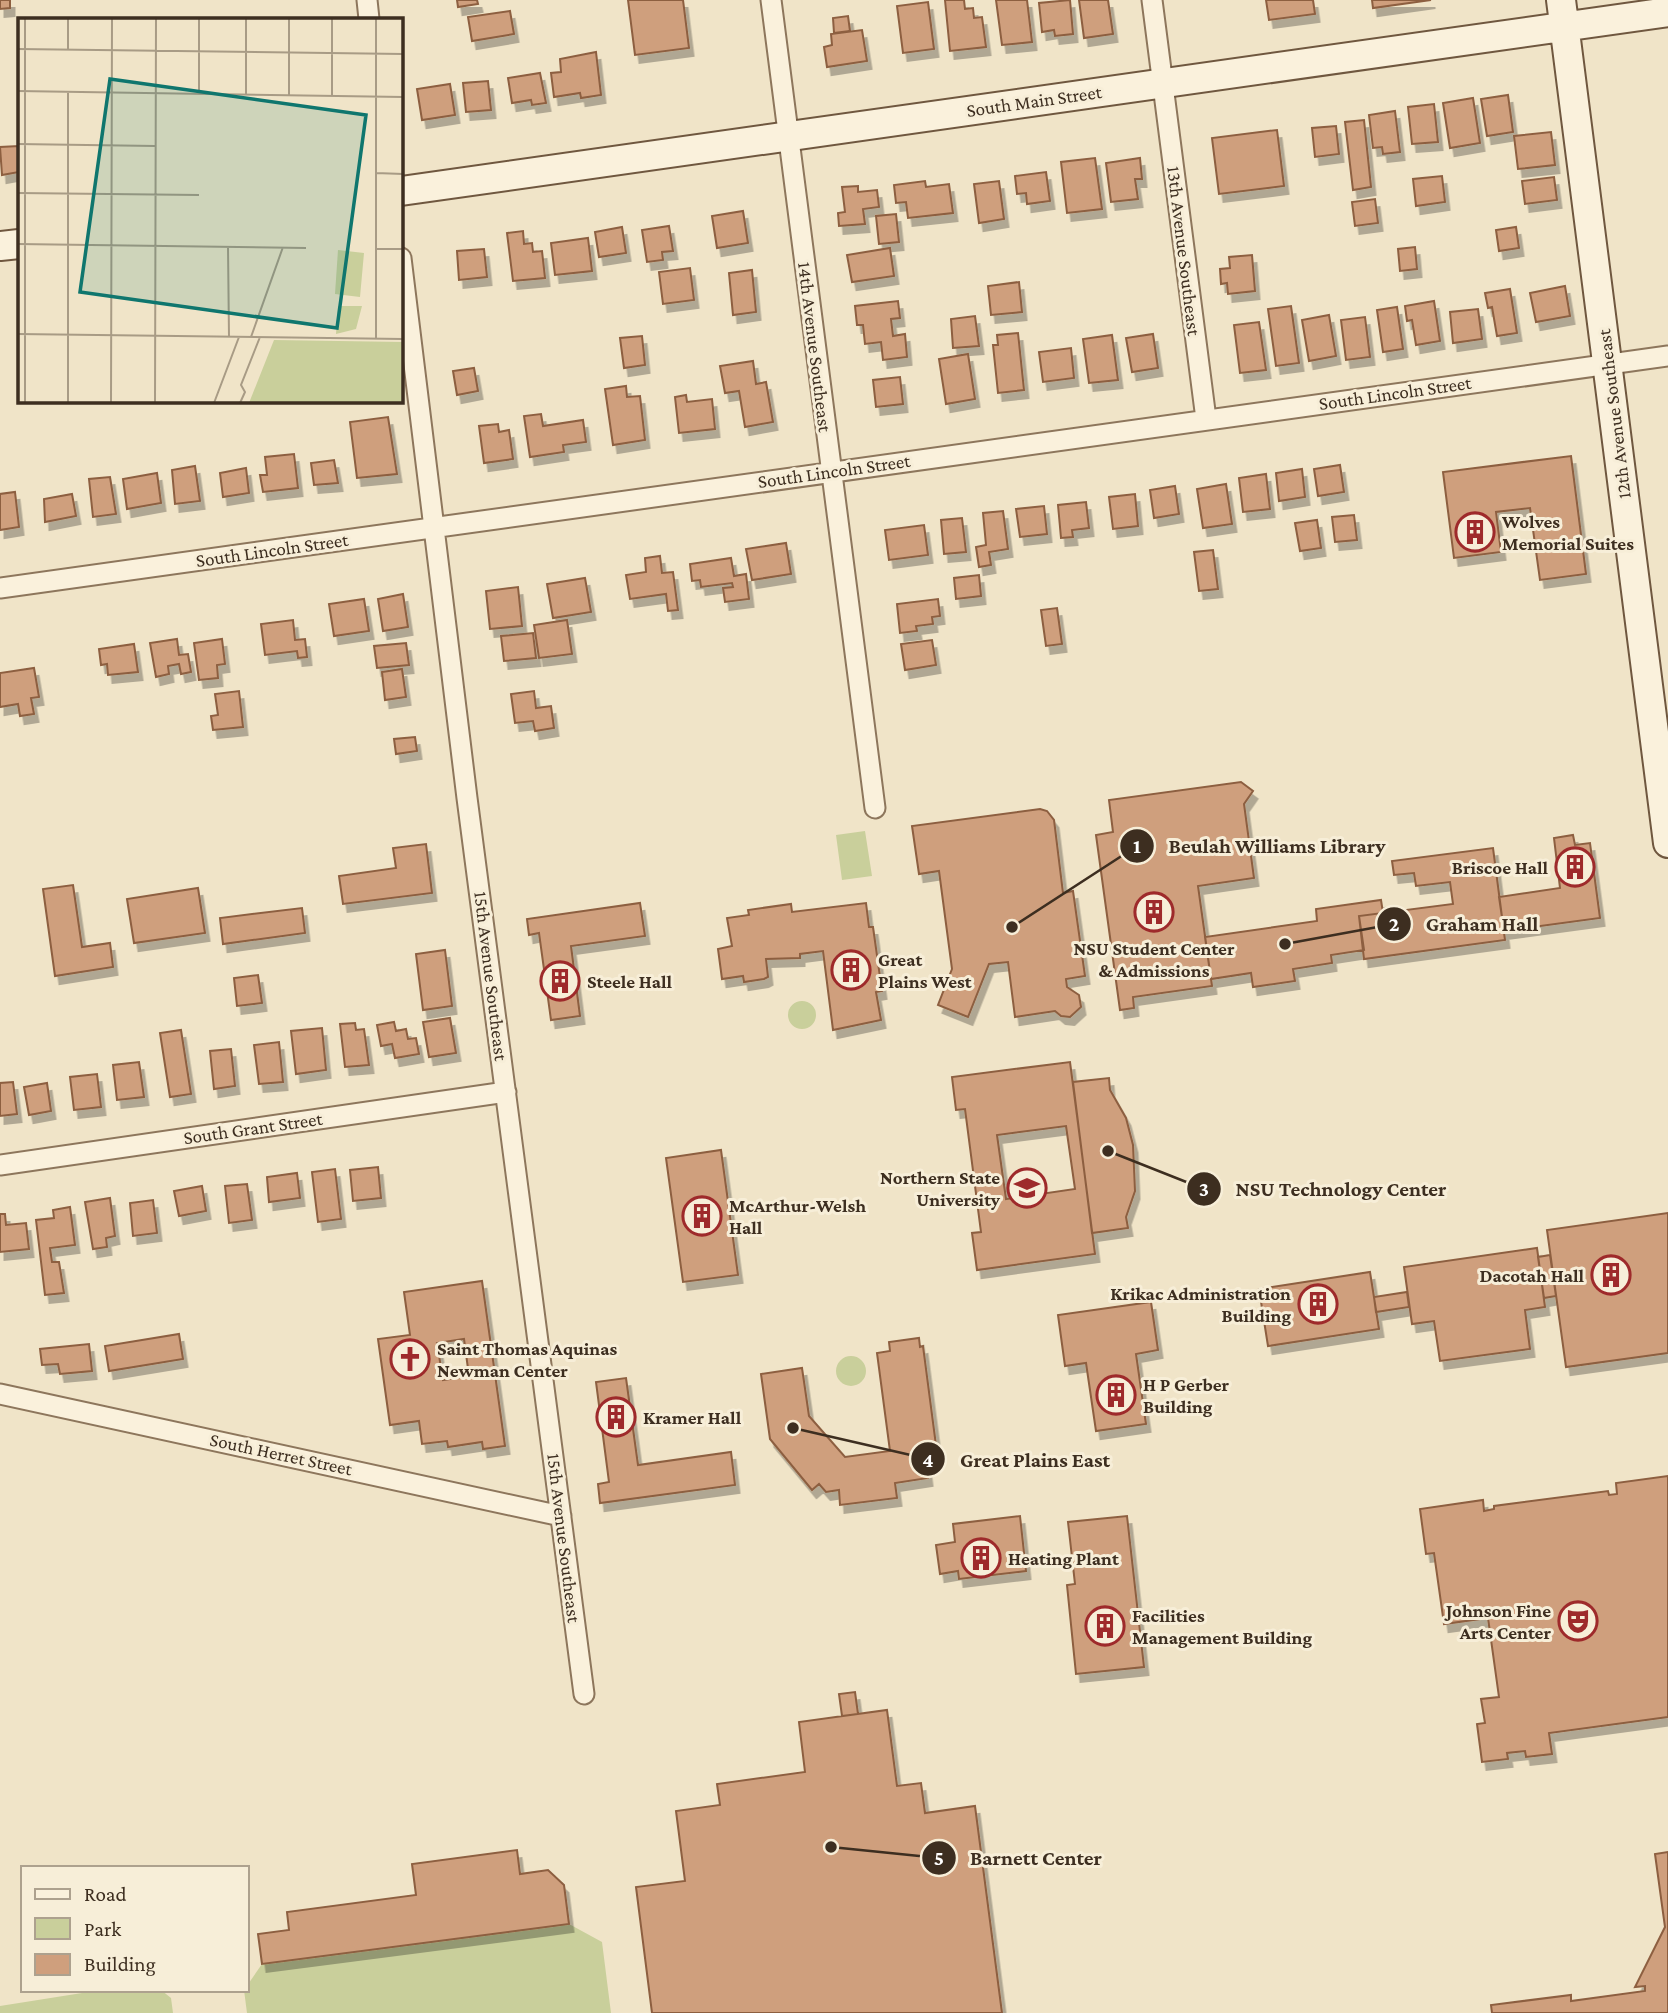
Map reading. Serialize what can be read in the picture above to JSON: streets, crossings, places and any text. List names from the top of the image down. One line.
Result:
{"streets":{"street":["South Main Street","13th Avenue Southeast","14th Avenue Southeast","South Lincoln Street","12th Avenue Southeast","15th Avenue Southeast","South Grant Street","South Herret Street"]},"crossings":[["South Main Street","13th Avenue Southeast"],["South Main Street","14th Avenue Southeast"],["South Main Street","12th Avenue Southeast"],["13th Avenue Southeast","South Lincoln Street"],["14th Avenue Southeast","South Lincoln Street"],["South Lincoln Street","12th Avenue Southeast"],["South Lincoln Street","15th Avenue Southeast"],["15th Avenue Southeast","South Grant Street"],["15th Avenue Southeast","South Herret Street"]],"places":{"building":["Wolves Memorial Suites","Briscoe Hall","NSU Student Center & Admissions","Great Plains West","Steele Hall","McArthur-Welsh Hall","Dacotah Hall","Krikac Administration Building","H P Gerber Building","Kramer Hall","Heating Plant","Facilities Management Building"],"other":["Beulah Williams Library","Graham Hall","NSU Technology Center","Great Plains East","Barnett Center"],"school or university":["Northern State University"],"church":["Saint Thomas Aquinas Newman Center"],"theatre":["Johnson Fine Arts Center"]},"legend":["Road","Park","Building"]}
